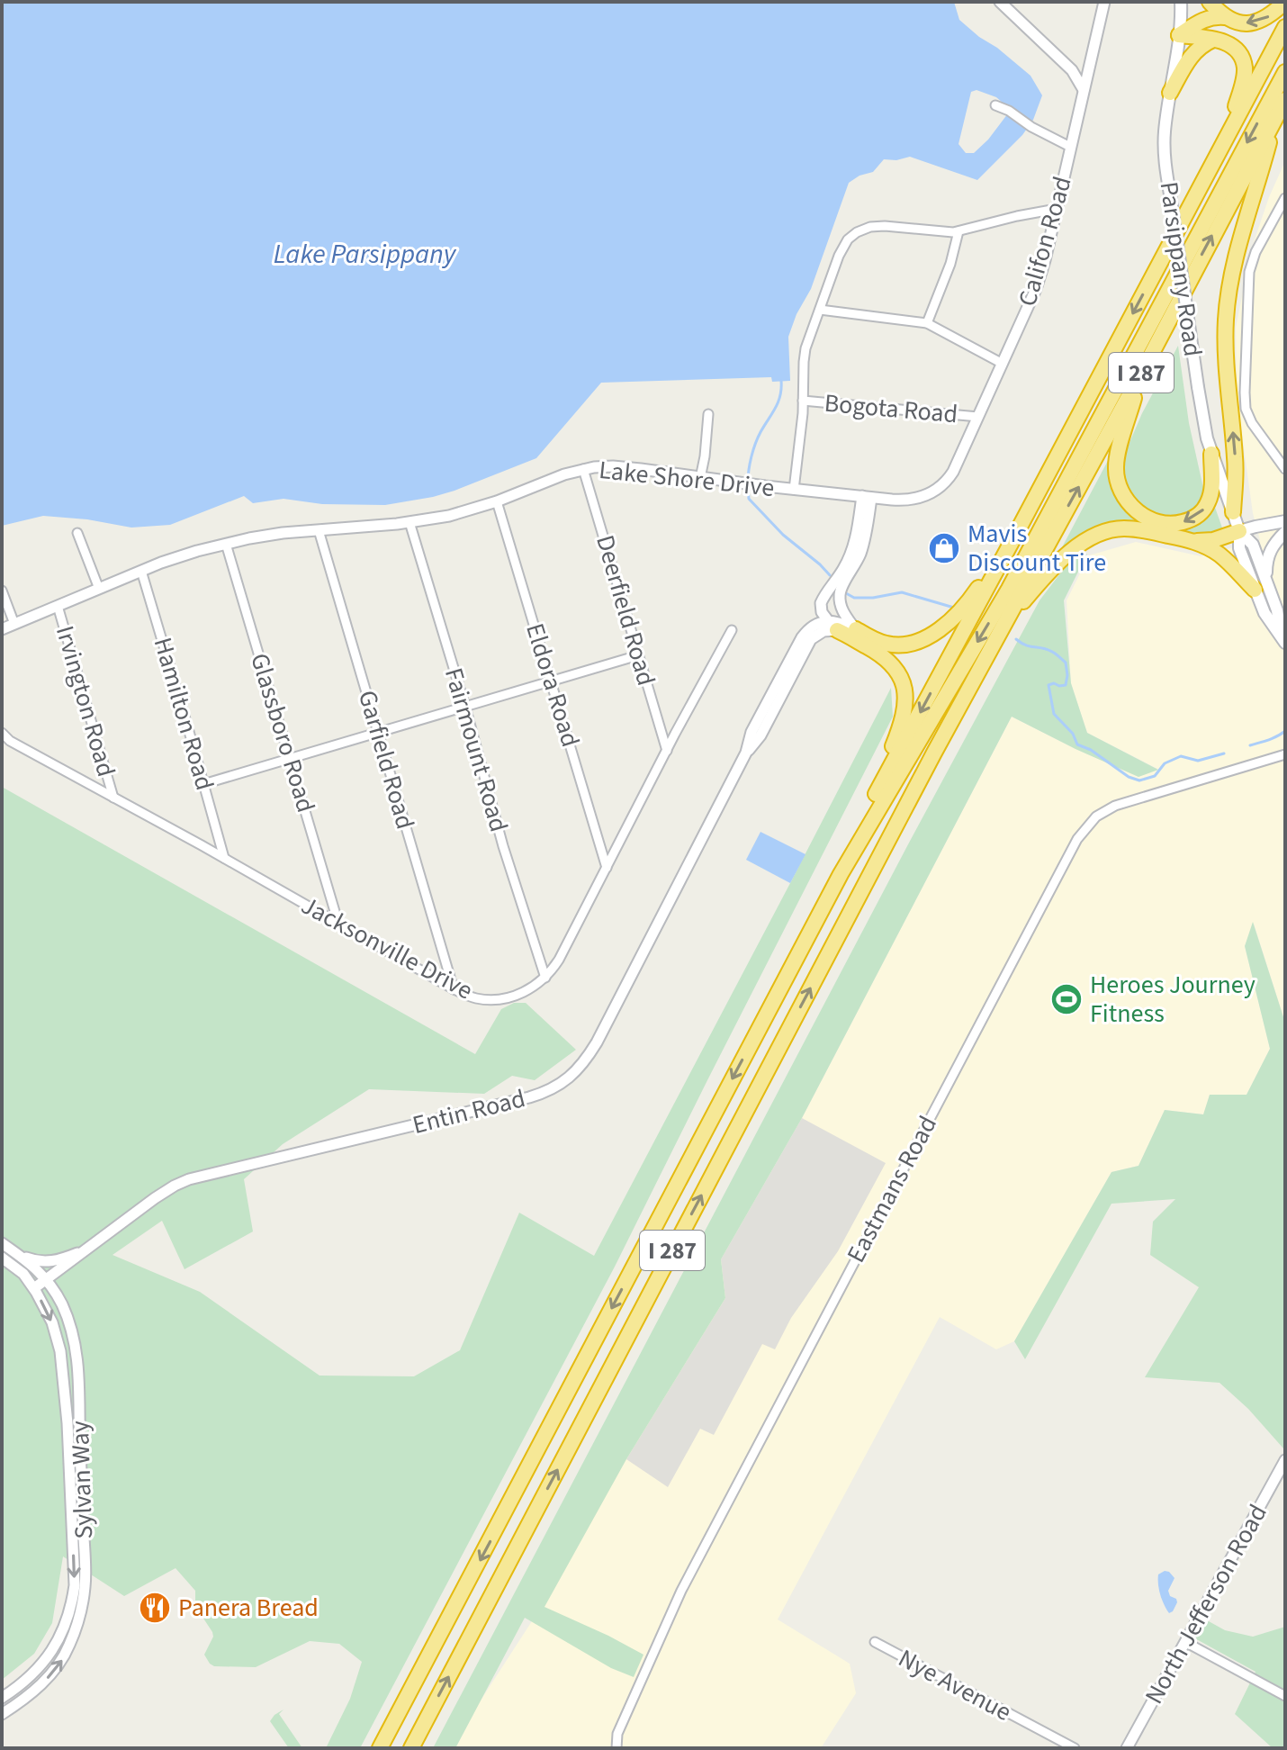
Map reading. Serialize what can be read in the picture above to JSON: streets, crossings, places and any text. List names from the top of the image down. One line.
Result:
{"streets":{"highway":["I 287"],"main road":["Parsippany Road"],"street":["Califon Road","Bogota Road","Lake Shore Drive","Deerfield Road","Eldora Road","Irvington Road","Hamilton Road","Glassboro Road","Fairmount Road","Garfield Road","Jacksonville Drive","Entin Road","Eastmans Road","Sylvan Way","North Jefferson Road","Nye Avenue"]},"crossings":[["Califon Road","Bogota Road"],["Califon Road","Lake Shore Drive"],["Bogota Road","Lake Shore Drive"],["Lake Shore Drive","Deerfield Road"],["Lake Shore Drive","Eldora Road"],["Lake Shore Drive","Irvington Road"],["Lake Shore Drive","Hamilton Road"],["Lake Shore Drive","Glassboro Road"],["Lake Shore Drive","Fairmount Road"],["Lake Shore Drive","Garfield Road"],["Deerfield Road","Jacksonville Drive"],["Eldora Road","Jacksonville Drive"],["Irvington Road","Jacksonville Drive"],["Hamilton Road","Jacksonville Drive"],["Glassboro Road","Jacksonville Drive"],["Fairmount Road","Jacksonville Drive"],["Garfield Road","Jacksonville Drive"],["Entin Road","Sylvan Way"]],"water":["Lake Parsippany"],"places":{"shop":["Mavis Discount Tire"],"sports":["Heroes Journey Fitness"],"restaurant":["Panera Bread"]}}
